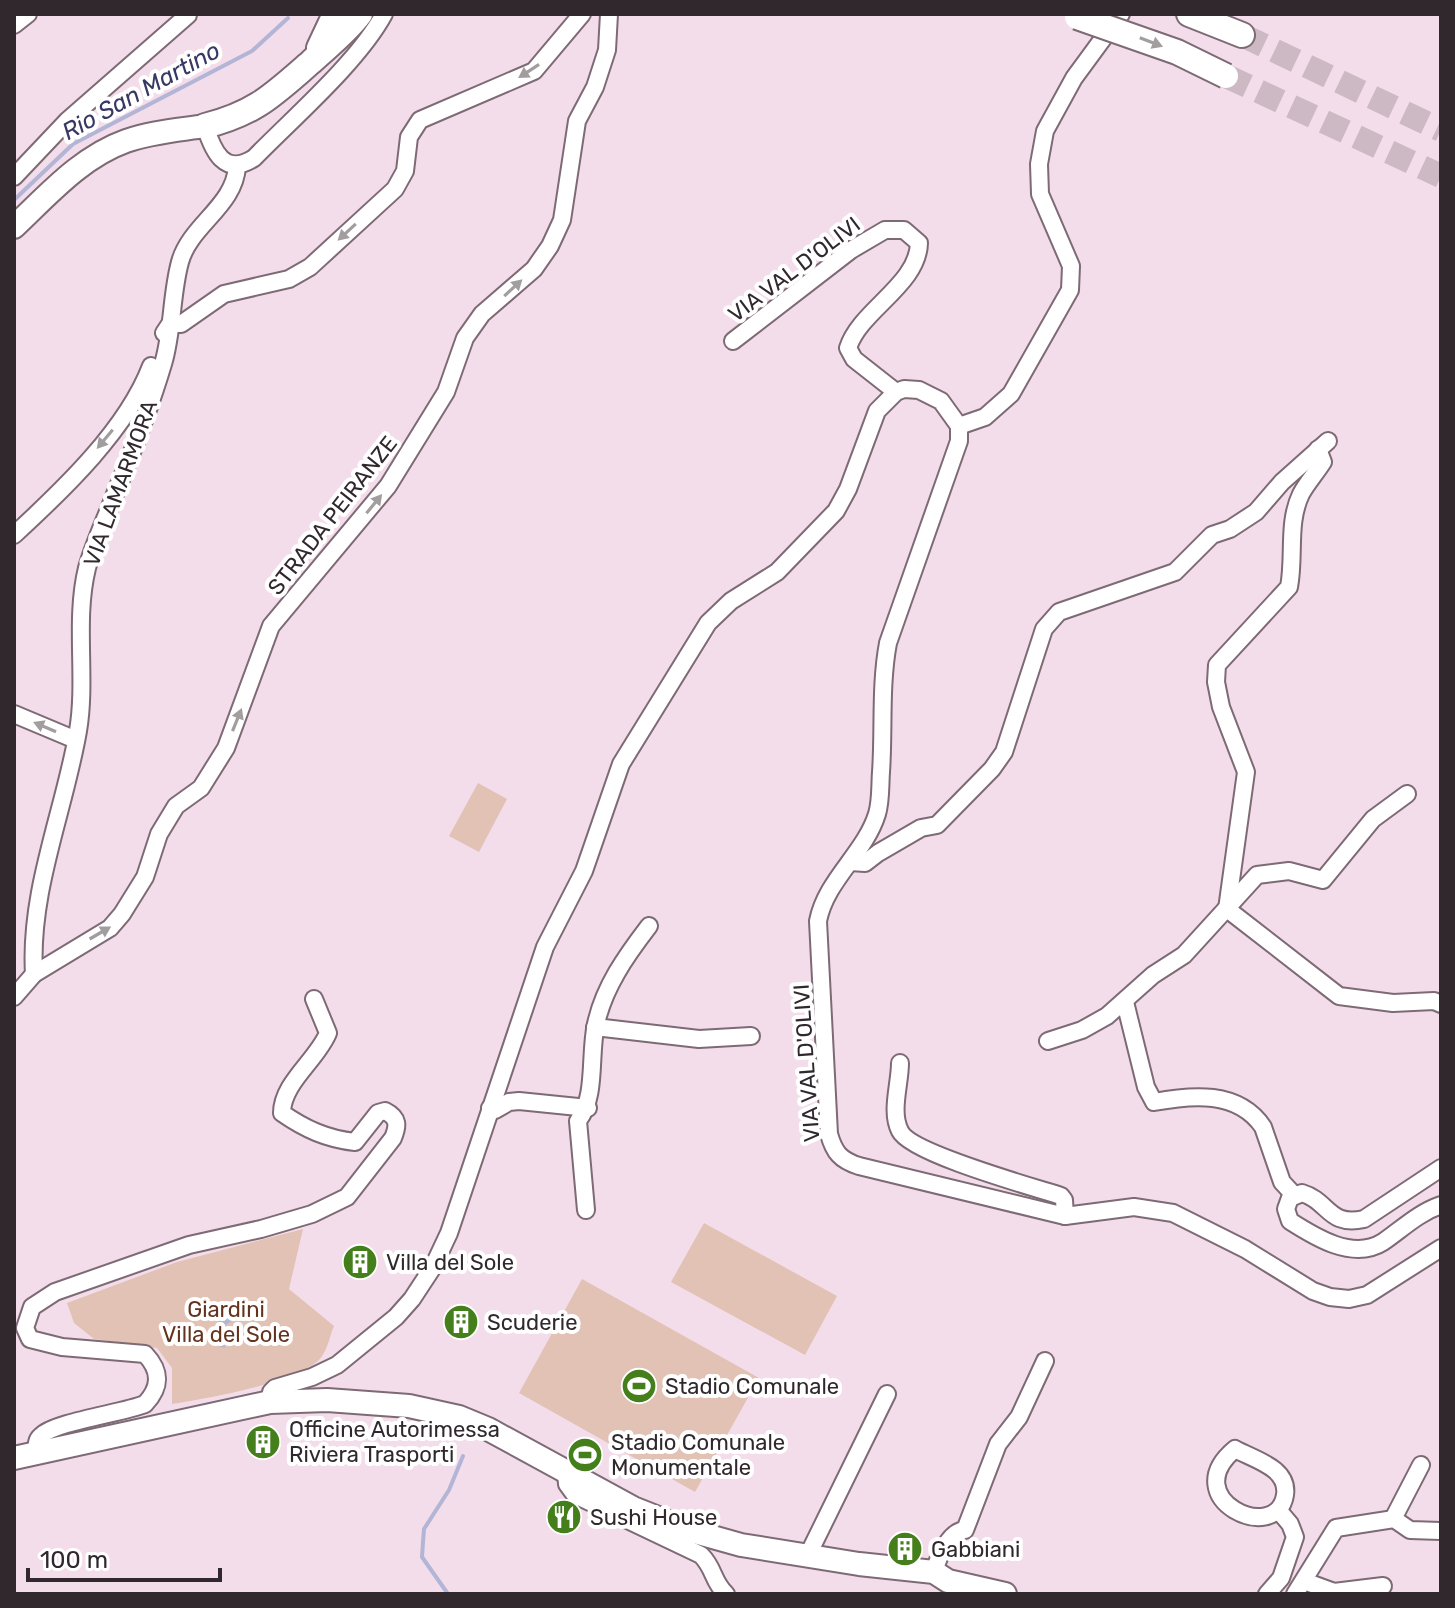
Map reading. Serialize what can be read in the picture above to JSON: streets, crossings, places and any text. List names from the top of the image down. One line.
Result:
{"streets":{"street":["VIA VAL D'OLIVI","VIA LAMARMORA","STRADA PEIRANZE"]},"crossings":[["VIA LAMARMORA","STRADA PEIRANZE"]],"one_way":["STRADA PEIRANZE"],"water":["Rio San Martino"],"parks":["Giardini Villa del Sole"],"places":{"building":["Villa del Sole","Scuderie","Officine Autorimessa Riviera Trasporti","Gabbiani"],"sports":["Stadio Comunale","Stadio Comunale Monumentale"],"restaurant":["Sushi House"]},"scale_bar":"100 m"}
